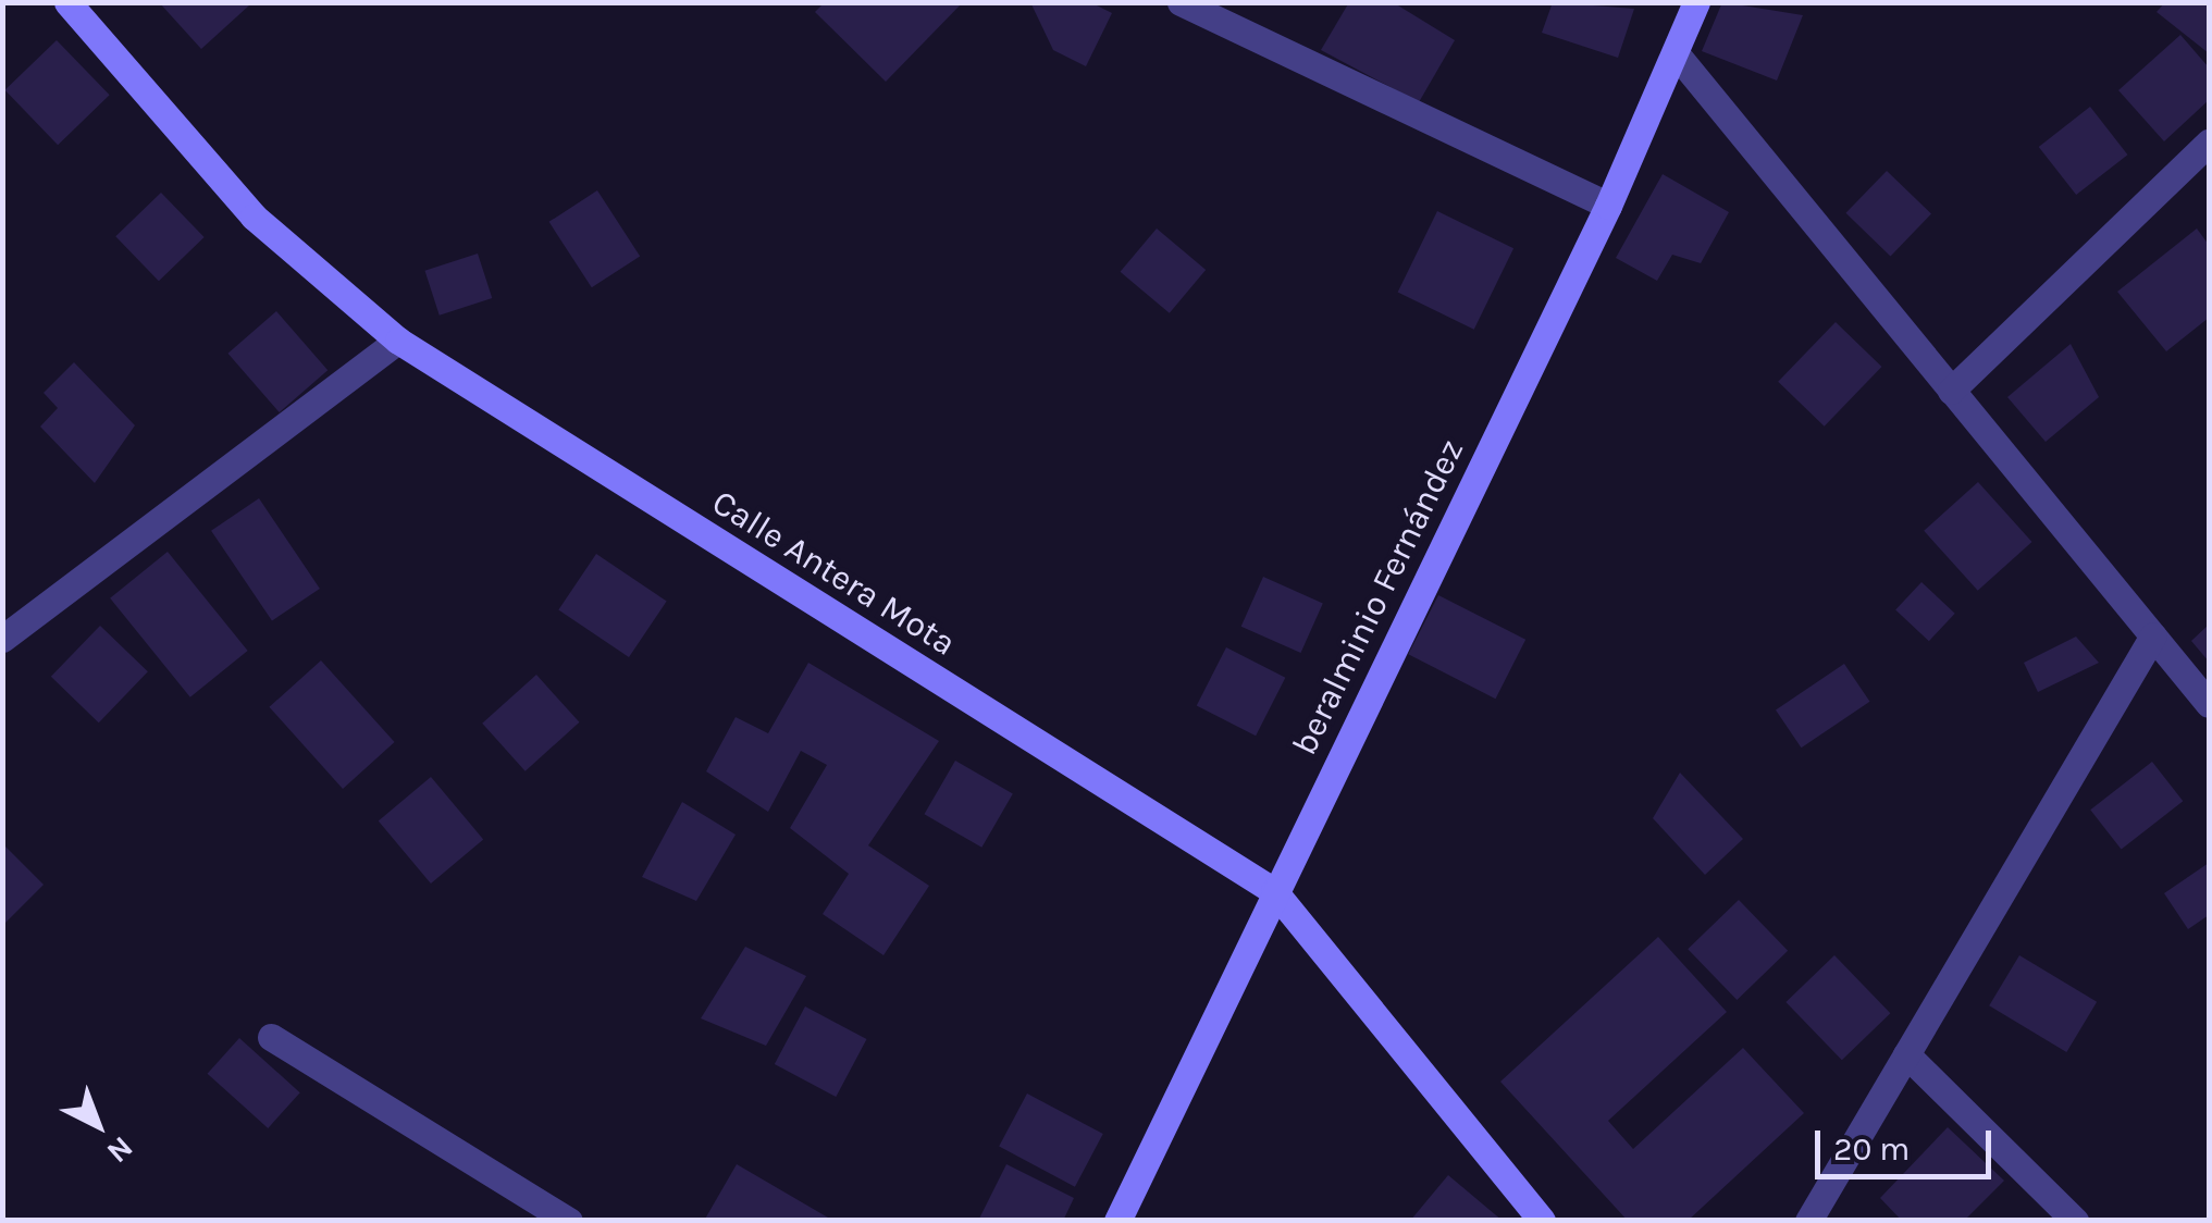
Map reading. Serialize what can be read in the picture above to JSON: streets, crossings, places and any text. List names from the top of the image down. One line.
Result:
{"streets":{"main road":["Calle Antera Mota","beralminio Fernández"]},"crossings":[["Calle Antera Mota","beralminio Fernández"]],"scale_bar":"20 m","north":"bottom right"}
